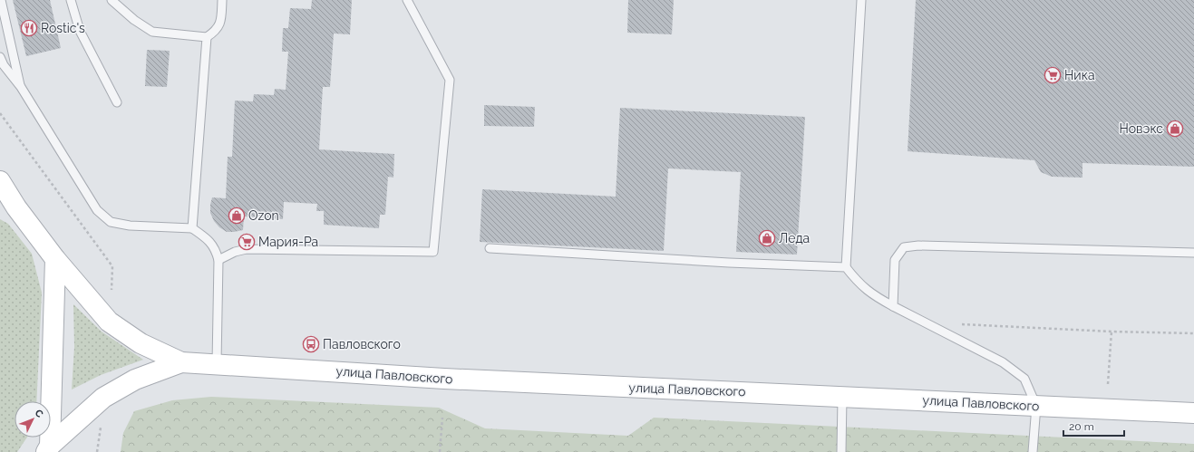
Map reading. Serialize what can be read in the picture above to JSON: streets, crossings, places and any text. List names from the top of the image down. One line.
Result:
{"streets":{"main road":["улица Павловского"]},"places":{"restaurant":["Rostic's"],"supermarket":["Ника","Мария-Ра"],"shop":["Новэкс","Ozon","Леда"],"bus stop":["Павловского"]},"scale_bar":"20 m","north":"top right"}
